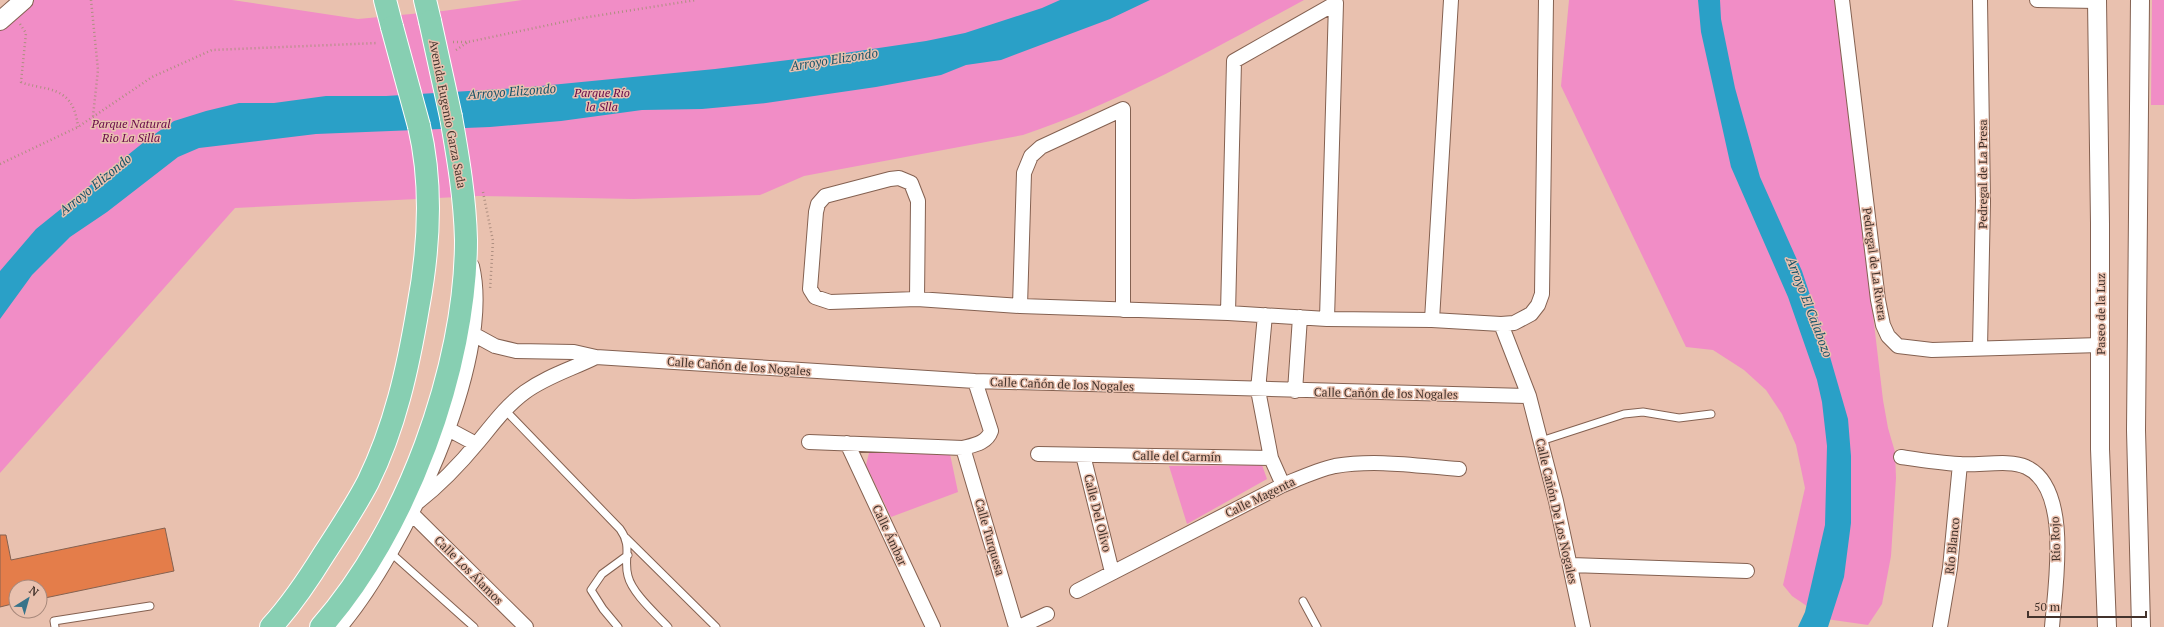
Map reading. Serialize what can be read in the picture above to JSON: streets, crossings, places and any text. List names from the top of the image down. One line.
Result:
{"streets":{"highway":["Avenida Eugenio Garza Sada"],"street":["Pedregal de La Presa","Pedregal de La Rivera","Paseo de la Luz","Calle Cañón de los Nogales","Calle del Carmín","Calle Magenta","Calle Cañón De Los Nogales","Calle Del Olivo","Calle Ámbar","Calle Turquesa","Río Rojo","Río Blanco","Calle Los Álamos"]},"crossings":[["Pedregal de La Presa","Pedregal de La Rivera"],["Pedregal de La Rivera","Paseo de la Luz"],["Calle Cañón de los Nogales","Calle Cañón De Los Nogales"],["Calle Cañón de los Nogales","Calle Los Álamos"],["Calle del Carmín","Calle Del Olivo"],["Calle Magenta","Calle Del Olivo"],["Río Rojo","Río Blanco"]],"water":["Arroyo Elizondo","Arroyo El Calabozo"],"parks":["Parque Río la Slla","Parque Natural Rio La Silla"],"scale_bar":"50 m","north":"top right"}
